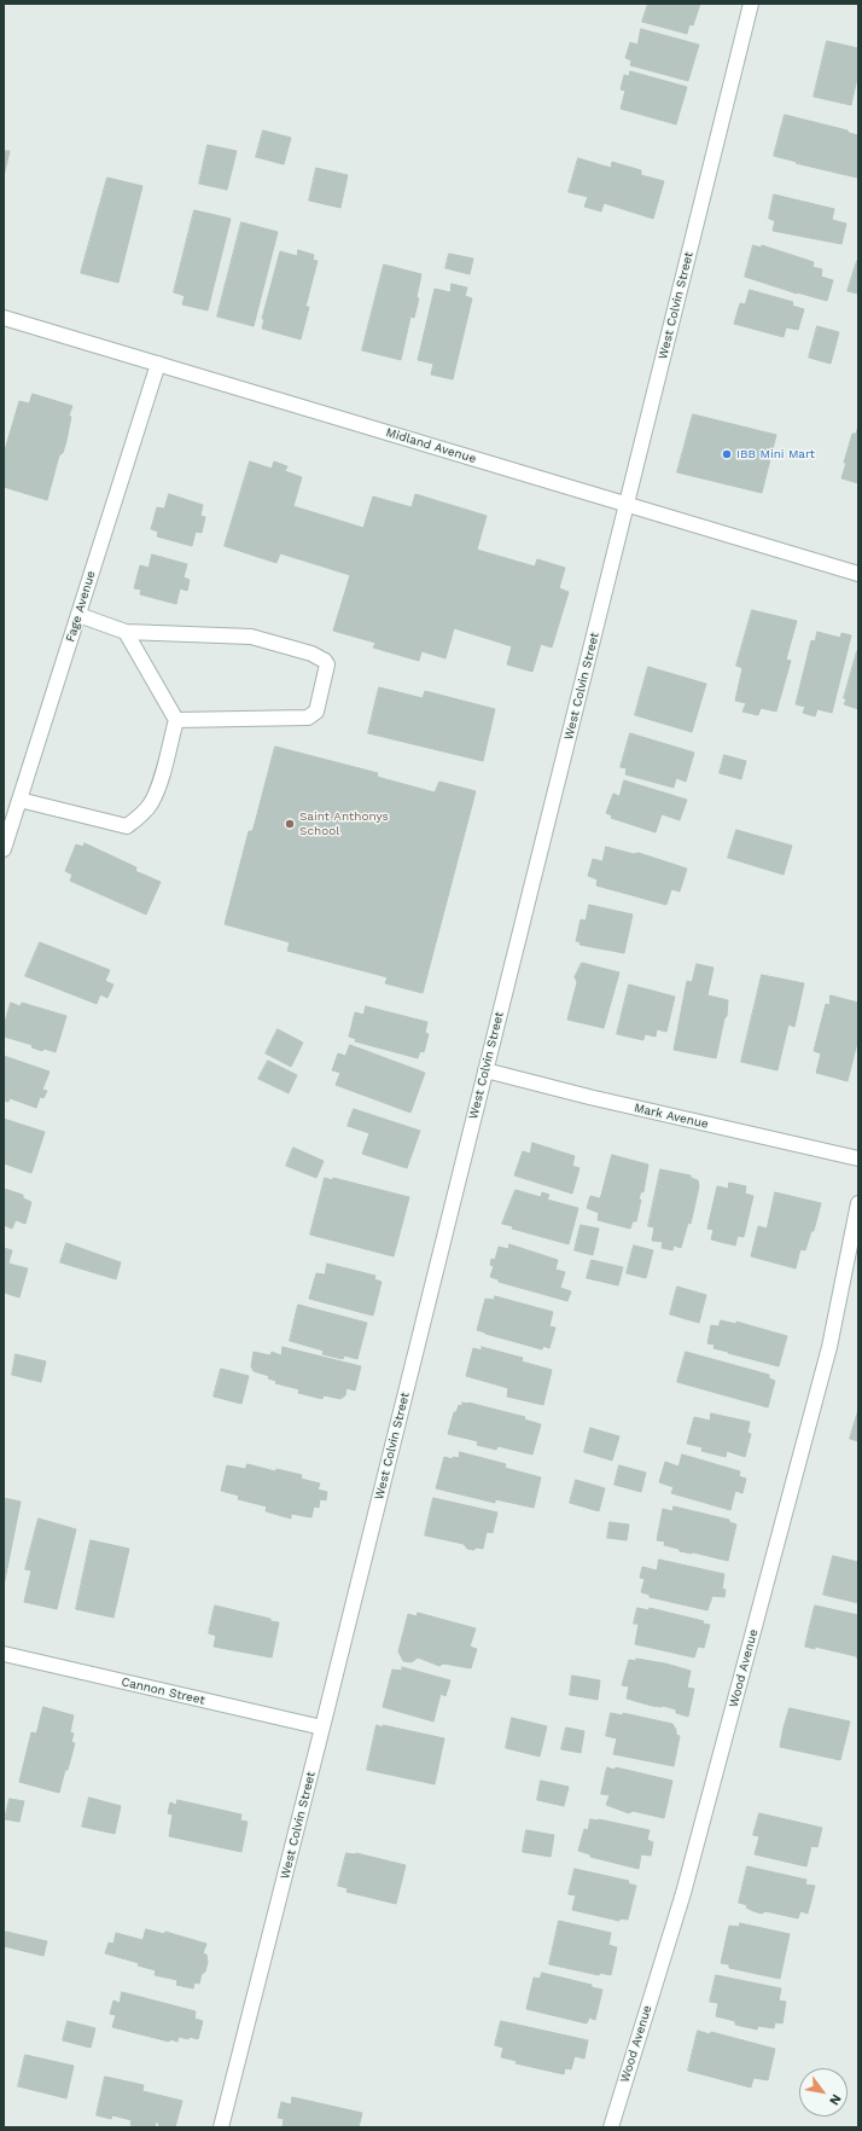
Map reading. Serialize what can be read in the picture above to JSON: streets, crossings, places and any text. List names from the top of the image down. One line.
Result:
{"streets":{"street":["West Colvin Street","Midland Avenue","Fage Avenue","Mark Avenue","Wood Avenue","Cannon Street"]},"crossings":[["West Colvin Street","Midland Avenue"],["West Colvin Street","Mark Avenue"],["West Colvin Street","Cannon Street"],["Midland Avenue","Fage Avenue"]],"places":["IBB Mini Mart","Saint Anthonys School"],"north":"bottom right"}
